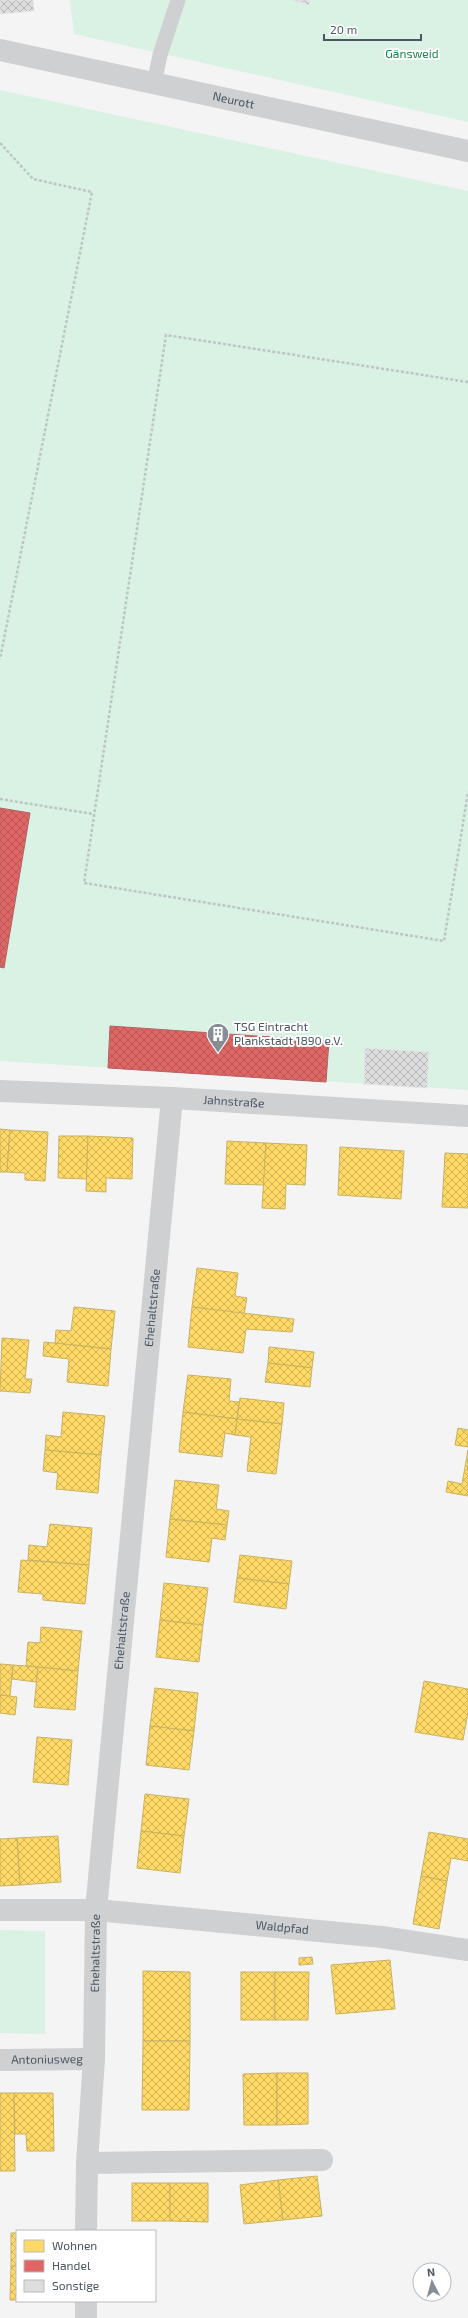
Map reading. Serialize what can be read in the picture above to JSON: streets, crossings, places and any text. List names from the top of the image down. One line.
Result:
{"streets":{"street":["Neurott","Jahnstraße","Ehehaltstraße","Waldpfad","Antoniusweg"]},"crossings":[["Jahnstraße","Ehehaltstraße"],["Ehehaltstraße","Waldpfad"],["Ehehaltstraße","Antoniusweg"]],"parks":["Gänsweid"],"places":{"building":["TSG Eintracht Plankstadt 1890 e.V."]},"legend":["Wohnen","Handel","Sonstige"],"scale_bar":"20 m","north":"top"}
